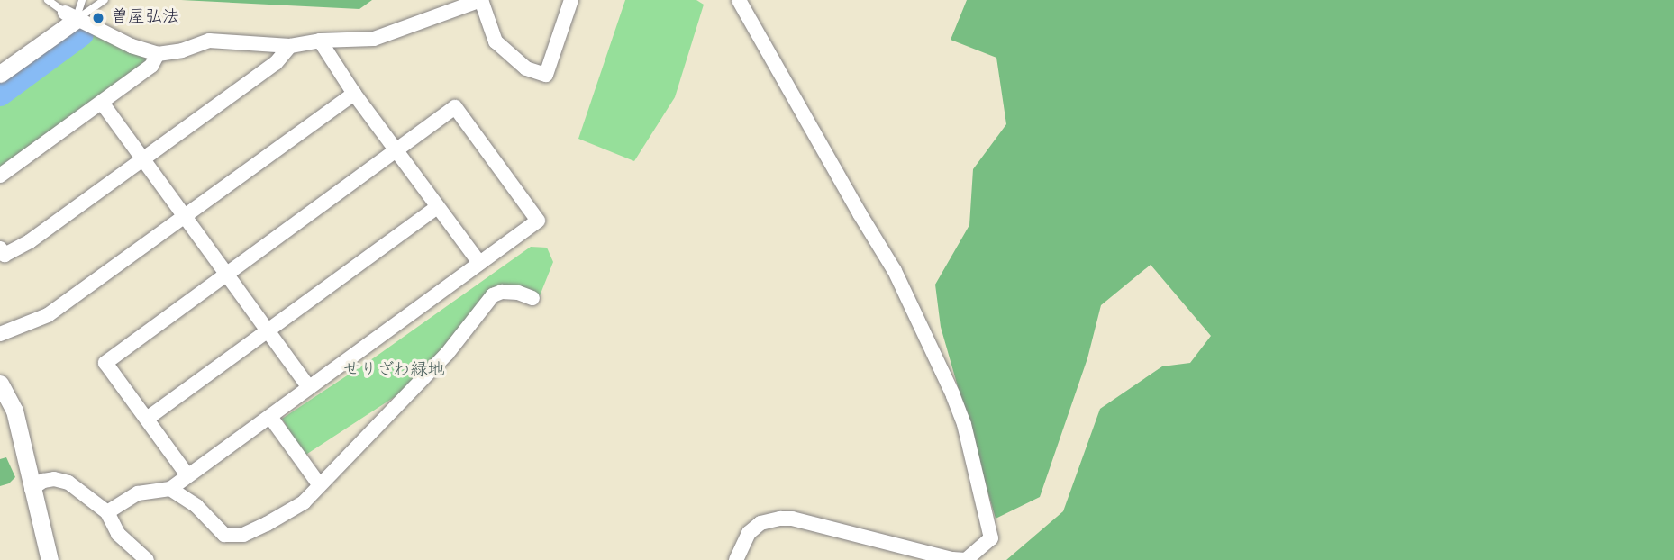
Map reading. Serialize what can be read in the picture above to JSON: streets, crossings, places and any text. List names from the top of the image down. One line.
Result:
{"parks":["せりざわ緑地"],"places":["曽屋弘法"]}
